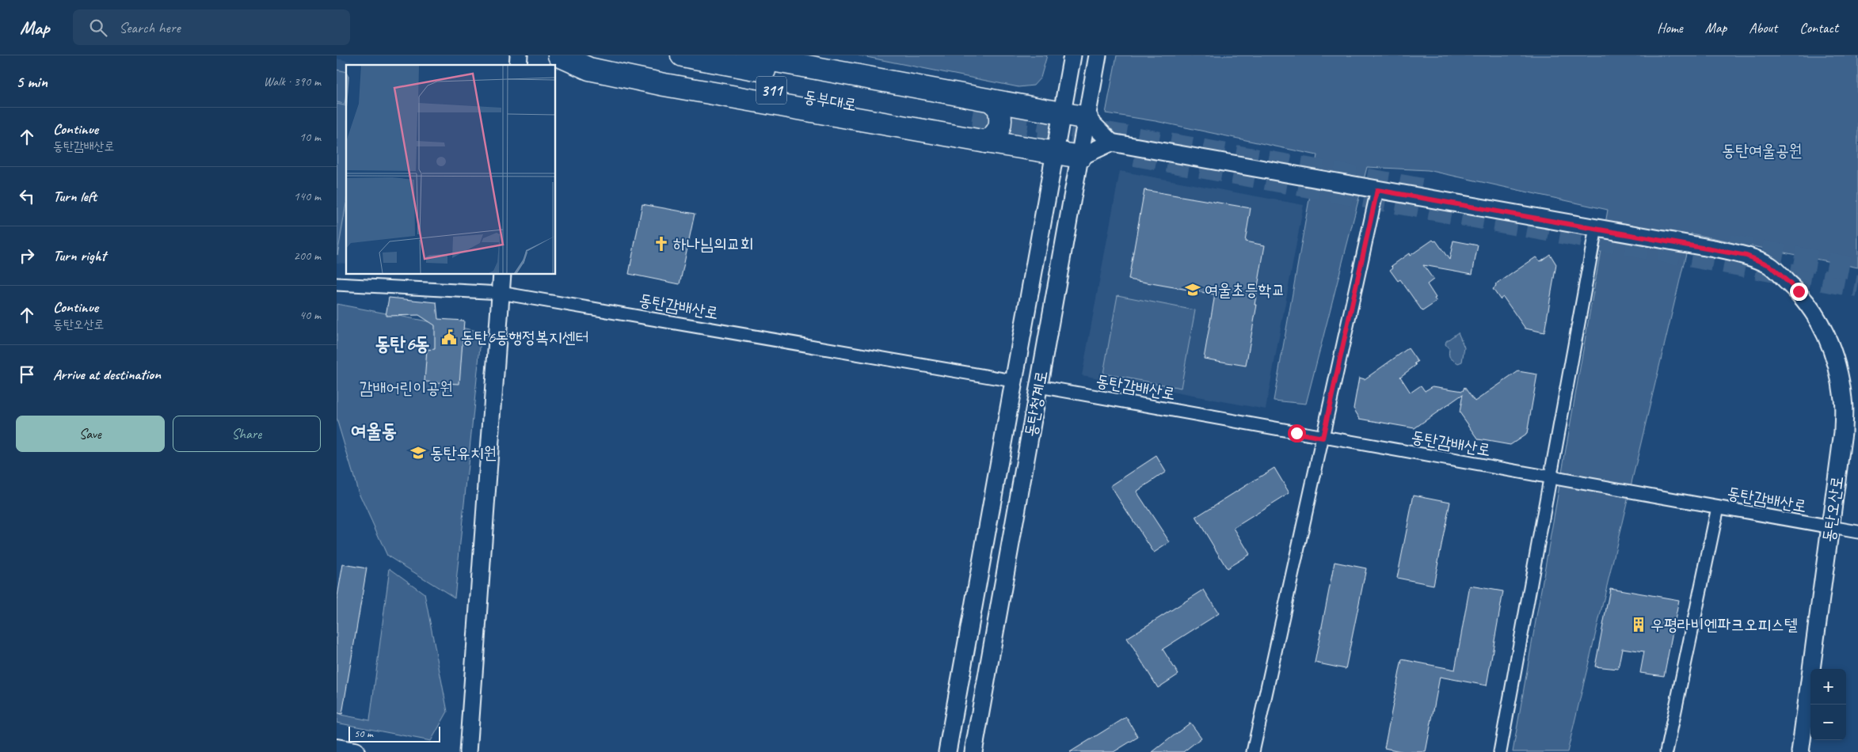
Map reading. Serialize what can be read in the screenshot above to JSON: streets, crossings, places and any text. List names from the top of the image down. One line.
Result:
{"streets":{"highway":["311","동부대로"],"street":["동탄감배산로","동탄청계로","동탄오산로"]},"crossings":[["동탄감배산로","동탄청계로"],["동탄감배산로","동탄오산로"]],"districts":["동탄6동","여울동"],"parks":["동탄여울공원","감배어린이공원"],"places":{"church":["하나님의교회"],"school or university":["여울초등학교","동탄유치원"],"public building":["동탄6동행정복지센터"],"building":["우평라비엔파크오피스텔"]},"scale_bar":"50 m","page":{"header":"Map","search":"Search here","nav":["Home","Map","About","Contact"],"heading":["5 min","Walk · 390 m"],"list":[["Continue","동탄감배산로","10 m"],["Turn left","140 m"],["Turn right","200 m"],["Continue","동탄오산로","40 m"],"Arrive at destination"],"buttons":["Save","Share"],"map_buttons":["+","−"],"scale":"50 m"}}
